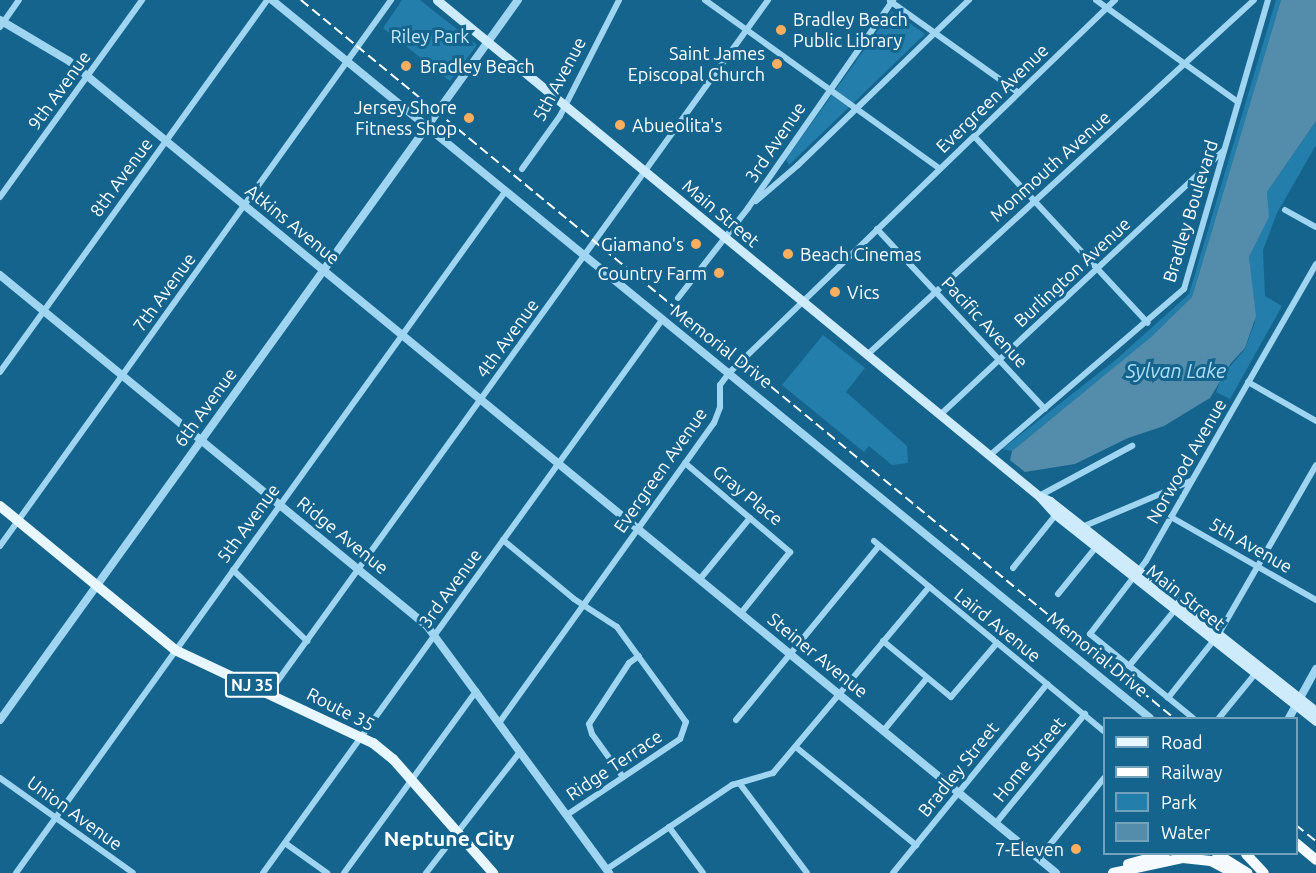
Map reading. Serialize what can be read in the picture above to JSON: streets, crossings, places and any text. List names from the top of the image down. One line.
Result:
{"streets":{"main road":["Main Street","NJ 35","Route 35"],"street":["5th Avenue","9th Avenue","Evergreen Avenue","3rd Avenue","Monmouth Avenue","8th Avenue","Bradley Boulevard","Atkins Avenue","Burlington Avenue","7th Avenue","Pacific Avenue","4th Avenue","Memorial Drive","6th Avenue","Norwood Avenue","Gray Place","Ridge Avenue","Laird Avenue","Steiner Avenue","Home Street","Ridge Terrace","Bradley Street","Union Avenue"]},"crossings":[["5th Avenue","Main Street"],["5th Avenue","Atkins Avenue"],["5th Avenue","Memorial Drive"],["5th Avenue","Norwood Avenue"],["5th Avenue","Ridge Avenue"],["5th Avenue","Route 35"],["5th Avenue","Union Avenue"],["9th Avenue","Atkins Avenue"],["Evergreen Avenue","Main Street"],["Evergreen Avenue","Pacific Avenue"],["Evergreen Avenue","Memorial Drive"],["Evergreen Avenue","Gray Place"],["Evergreen Avenue","Ridge Avenue"],["Evergreen Avenue","Steiner Avenue"],["Evergreen Avenue","Ridge Terrace"],["3rd Avenue","Main Street"],["3rd Avenue","Atkins Avenue"],["3rd Avenue","Memorial Drive"],["3rd Avenue","Ridge Avenue"],["3rd Avenue","Steiner Avenue"],["3rd Avenue","Route 35"],["3rd Avenue","Ridge Terrace"],["Monmouth Avenue","Main Street"],["Monmouth Avenue","Pacific Avenue"],["8th Avenue","Atkins Avenue"],["8th Avenue","Ridge Avenue"],["Bradley Boulevard","Main Street"],["Bradley Boulevard","Burlington Avenue"],["Bradley Boulevard","Pacific Avenue"],["Main Street","Burlington Avenue"],["Main Street","4th Avenue"],["Main Street","6th Avenue"],["Main Street","Norwood Avenue"],["Atkins Avenue","7th Avenue"],["Atkins Avenue","4th Avenue"],["Atkins Avenue","6th Avenue"],["Atkins Avenue","Steiner Avenue"],["Burlington Avenue","Pacific Avenue"],["7th Avenue","Memorial Drive"],["7th Avenue","Ridge Avenue"],["7th Avenue","Route 35"],["4th Avenue","Memorial Drive"],["4th Avenue","Ridge Avenue"],["4th Avenue","Route 35"],["Memorial Drive","6th Avenue"],["6th Avenue","Ridge Avenue"],["6th Avenue","Route 35"],["Gray Place","Steiner Avenue"],["Ridge Avenue","Ridge Terrace"],["Laird Avenue","Steiner Avenue"],["Laird Avenue","Home Street"],["Laird Avenue","Bradley Street"],["Steiner Avenue","Home Street"],["Steiner Avenue","Bradley Street"]],"districts":["Neptune City"],"water":["Sylvan Lake"],"parks":["Riley Park"],"places":["Bradley Beach Public Library","Saint James Episcopal Church","Bradley Beach","Jersey Shore Fitness Shop","Abueolita's","Giamano's","Beach Cinemas","Country Farm","Vics","7-Eleven"],"legend":["Road","Railway","Park","Water"]}
